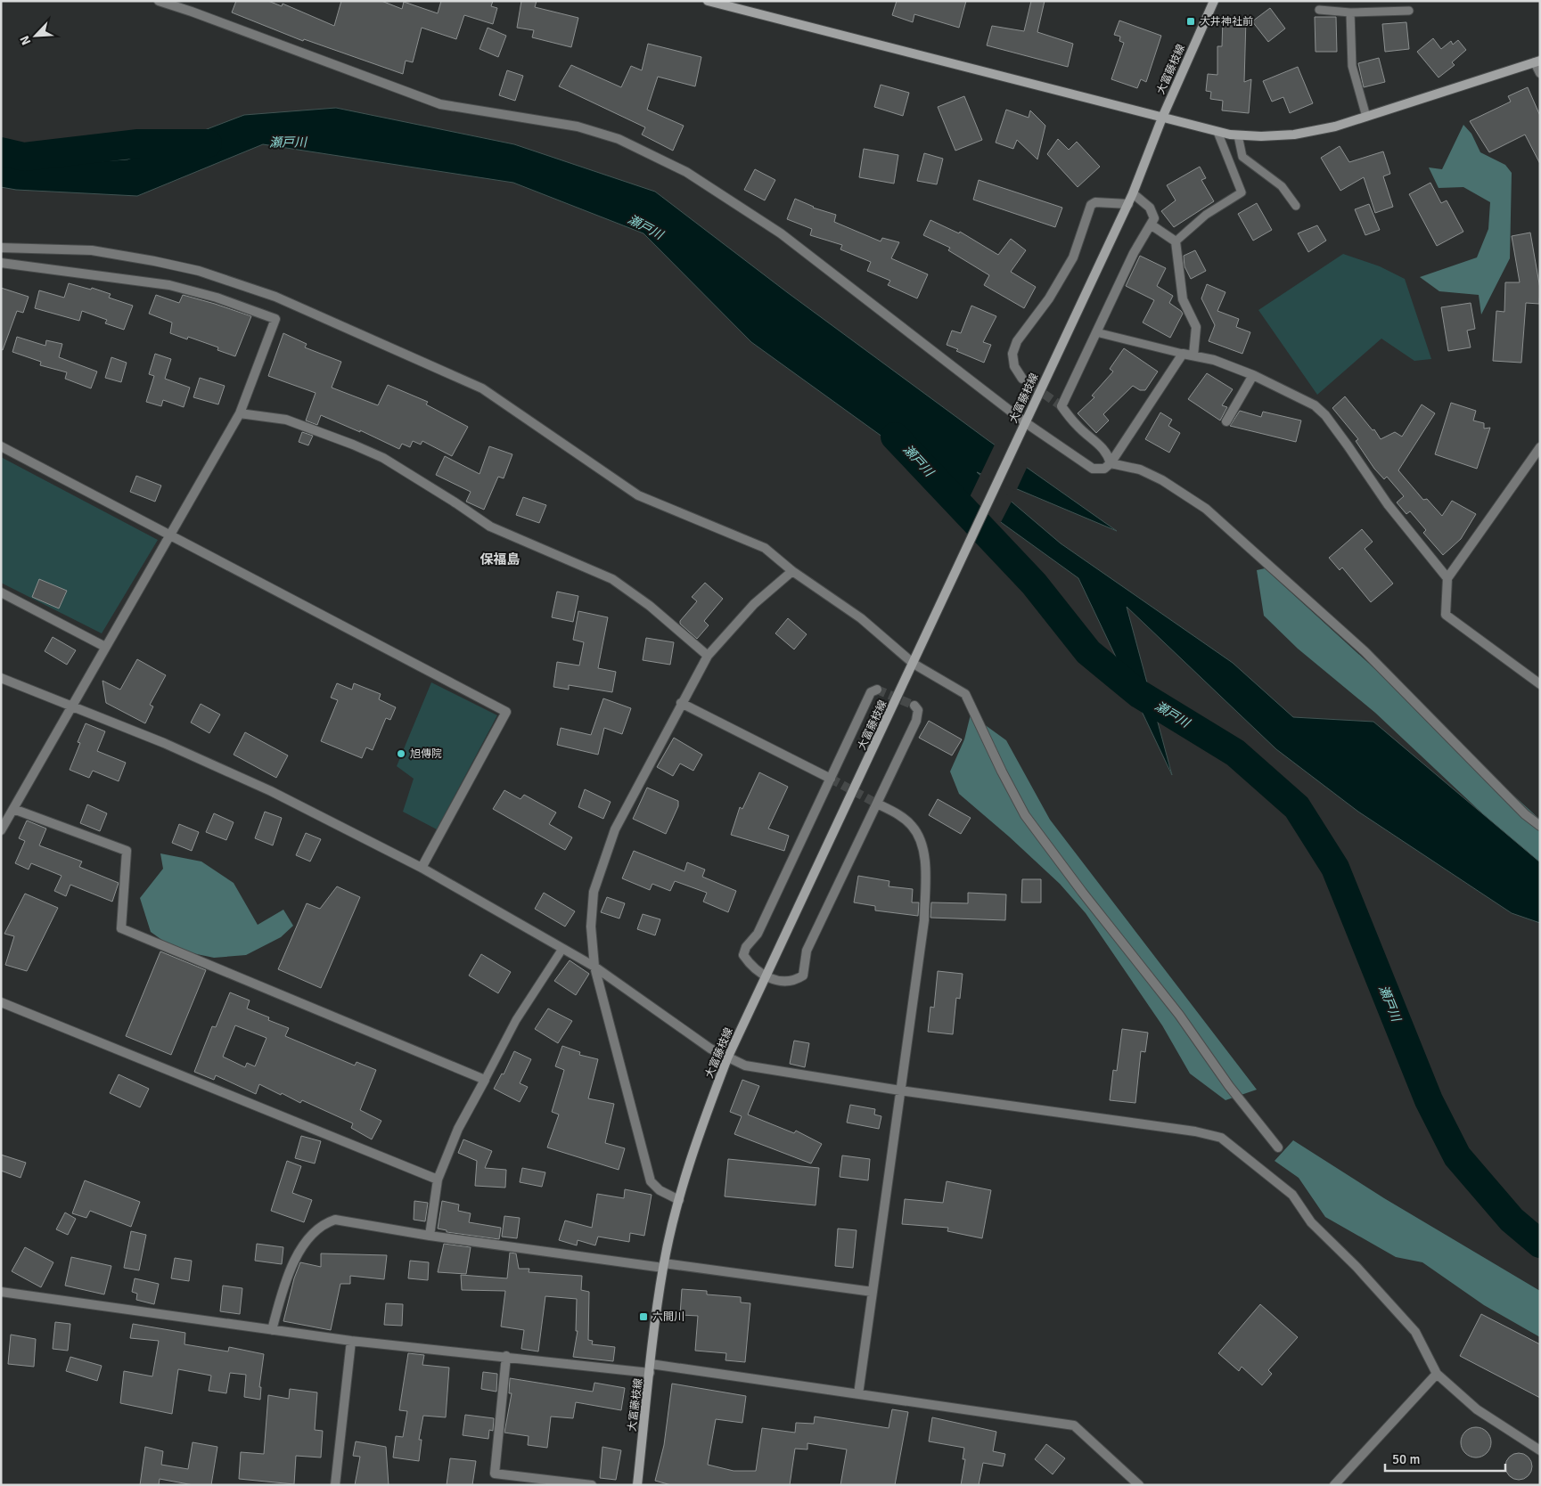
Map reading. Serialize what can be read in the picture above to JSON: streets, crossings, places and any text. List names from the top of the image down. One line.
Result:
{"streets":{"main road":["大富藤枝線"]},"districts":["保福島"],"water":["瀬戸川"],"places":{"transit":["大井神社前","六間川"],"other":["旭傳院"]},"scale_bar":"50 m","north":"bottom left"}
